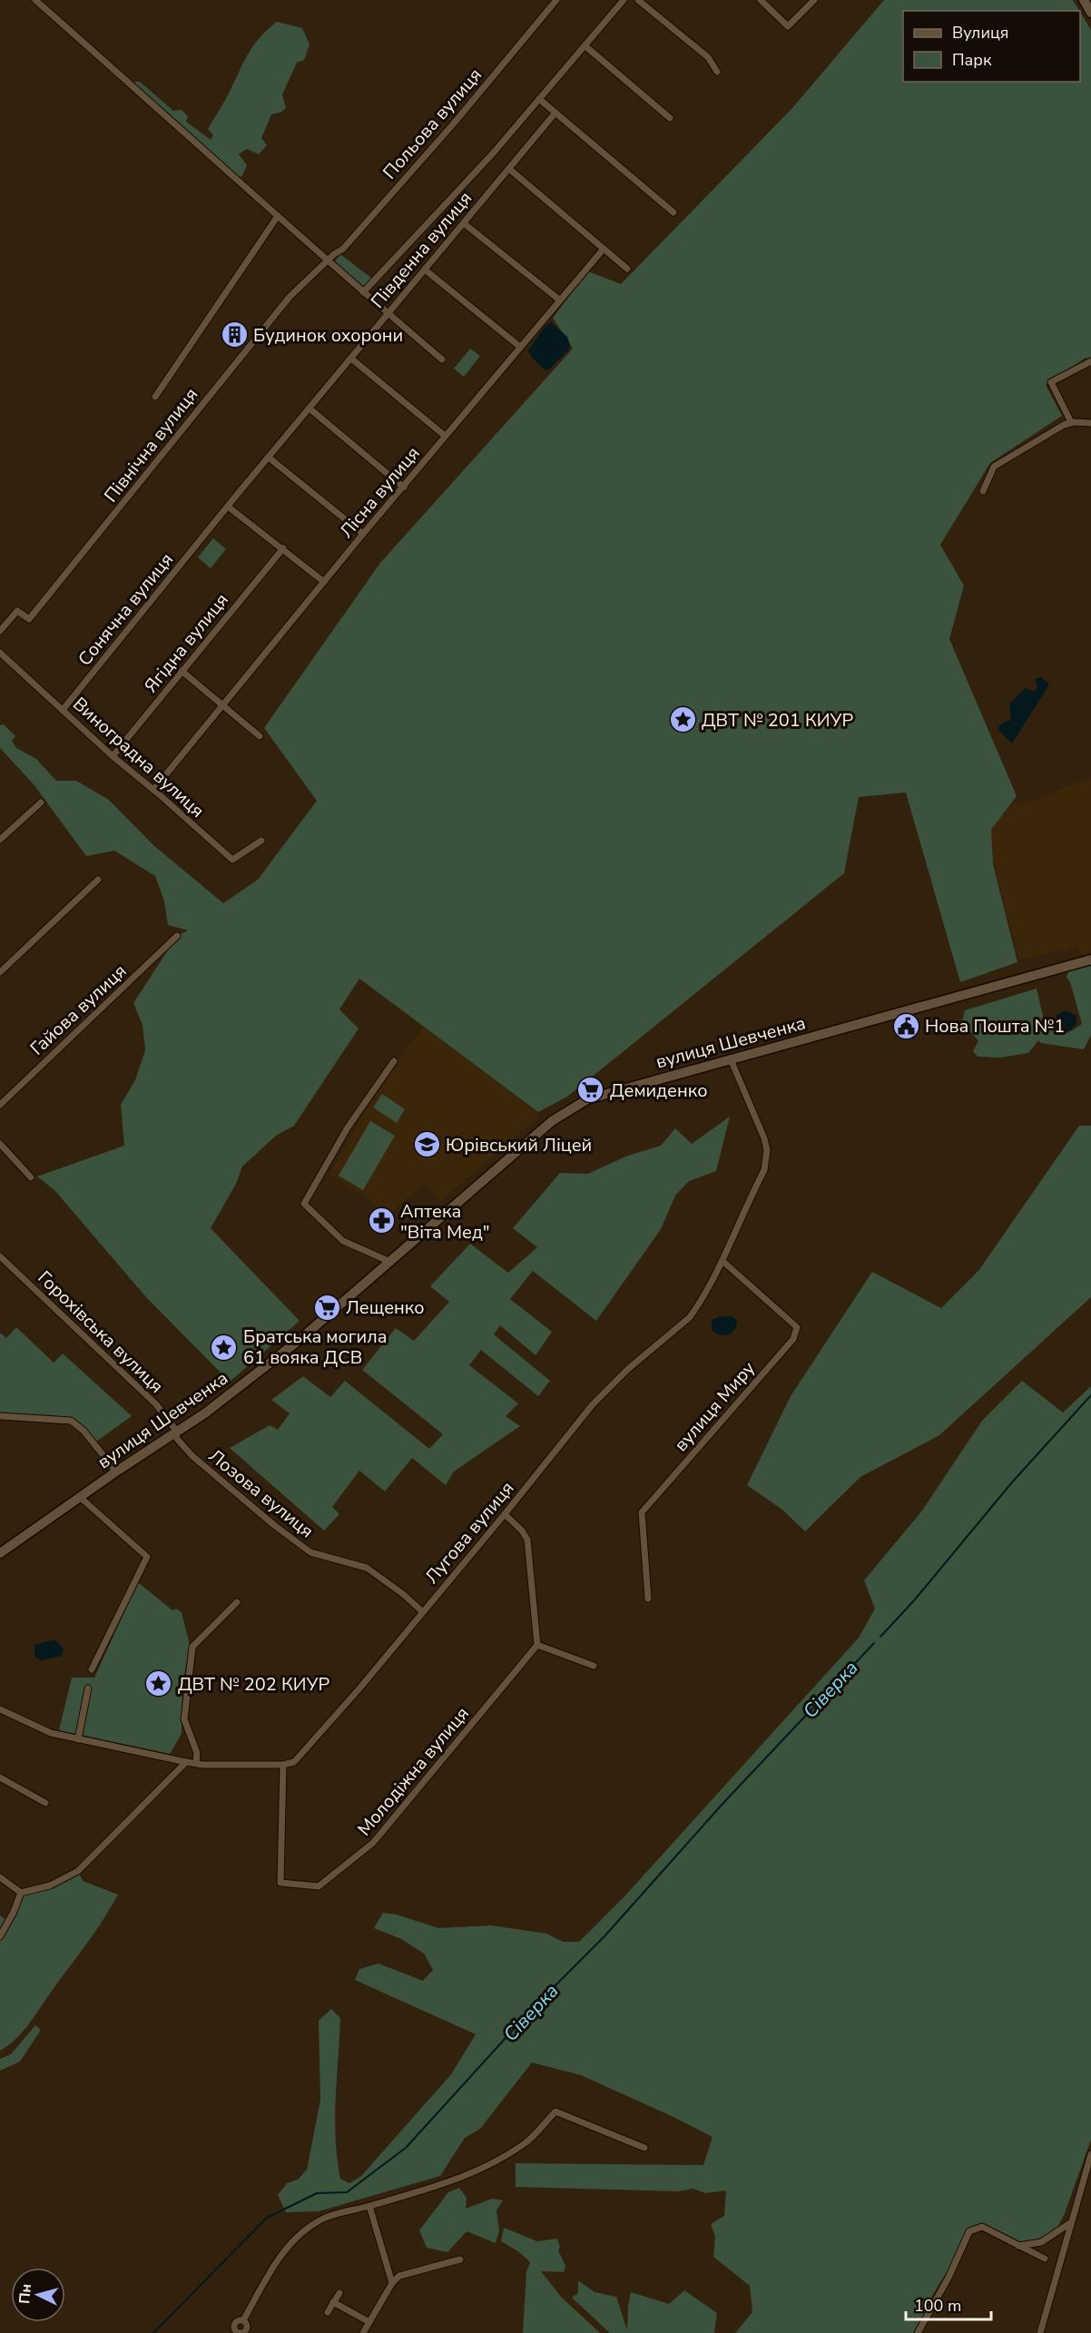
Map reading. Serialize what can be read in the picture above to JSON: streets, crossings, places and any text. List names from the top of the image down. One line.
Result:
{"streets":{"street":["Польова вулиця","Південна вулиця","Північна вулиця","Лісна вулиця","Сонячна вулиця","Ягідна вулиця","Виноградна вулиця","Гайова вулиця","вулиця Шевченка","Горохівська вулиця","вулиця Миру","Лозова вулиця","Лугова вулиця","Молодіжна вулиця"]},"crossings":[["Польова вулиця","Північна вулиця"],["Південна вулиця","Сонячна вулиця"],["Лісна вулиця","Виноградна вулиця"],["Сонячна вулиця","Виноградна вулиця"],["Ягідна вулиця","Виноградна вулиця"],["вулиця Шевченка","Горохівська вулиця"],["вулиця Шевченка","Лозова вулиця"],["вулиця Шевченка","Лугова вулиця"],["Горохівська вулиця","Лозова вулиця"],["вулиця Миру","Лугова вулиця"],["Лозова вулиця","Лугова вулиця"],["Лугова вулиця","Молодіжна вулиця"]],"water":["Сіверка"],"places":{"building":["Будинок охорони"],"place":["ДВТ № 201 КИУР","Братська могила 61 вояка ДСВ","ДВТ № 202 КИУР"],"public building":["Нова Пошта №1"],"supermarket":["Демиденко","Лещенко"],"school or university":["Юрівський Ліцей"],"pharmacy":["Аптека \"Віта Мед\""]},"legend":["Вулиця","Парк"],"scale_bar":"100 m","north":"left"}
